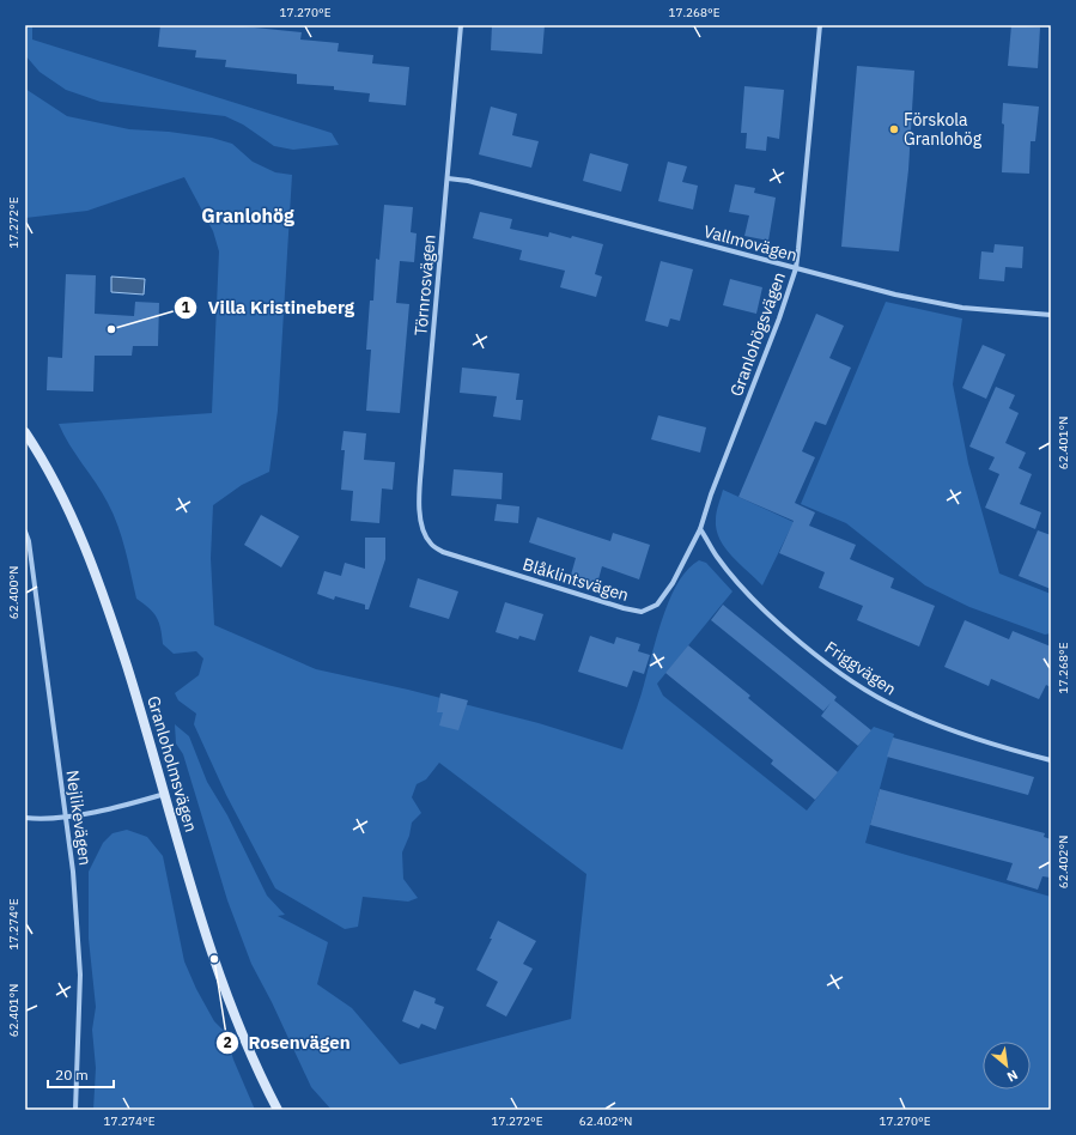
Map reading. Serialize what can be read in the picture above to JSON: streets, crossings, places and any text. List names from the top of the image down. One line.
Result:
{"streets":{"street":["Vallmovägen","Törnrosvägen","Granlohögsvägen","Blåklintsvägen","Friggvägen","Granloholmsvägen","Nejlikevägen"]},"crossings":[["Vallmovägen","Törnrosvägen"],["Vallmovägen","Granlohögsvägen"],["Törnrosvägen","Blåklintsvägen"],["Granlohögsvägen","Blåklintsvägen"],["Granlohögsvägen","Friggvägen"],["Blåklintsvägen","Friggvägen"]],"districts":["Granlohög"],"places":["Förskola Granlohög","Villa Kristineberg","Rosenvägen"],"scale_bar":"20 m","north":"bottom right","coordinates":["17.270°E","17.268°E","17.272°E","62.401°N","62.400°N","62.402°N","17.274°E"]}
